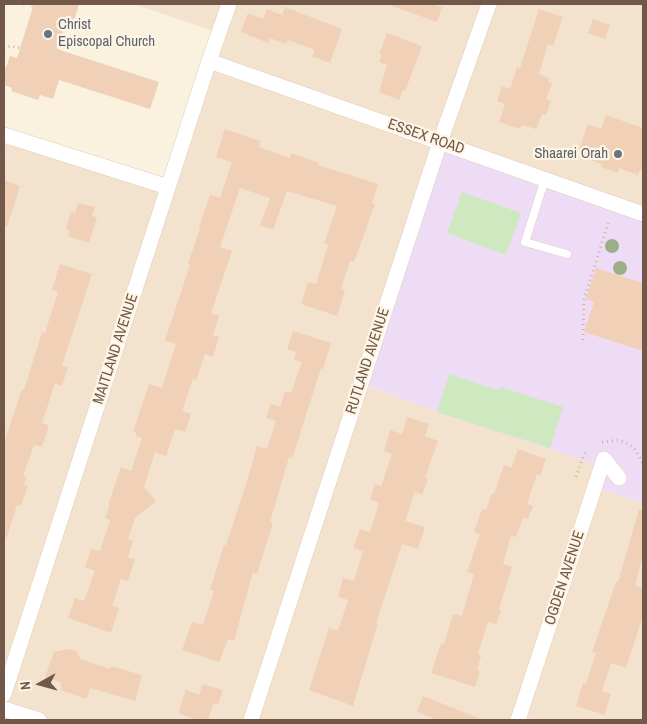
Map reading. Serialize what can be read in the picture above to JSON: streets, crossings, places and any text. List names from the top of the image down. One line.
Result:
{"streets":{"street":["ESSEX ROAD","MAITLAND AVENUE","RUTLAND AVENUE","OGDEN AVENUE"]},"crossings":[["ESSEX ROAD","MAITLAND AVENUE"],["ESSEX ROAD","RUTLAND AVENUE"]],"places":["Christ Episcopal Church","Shaarei Orah"],"north":"left"}
